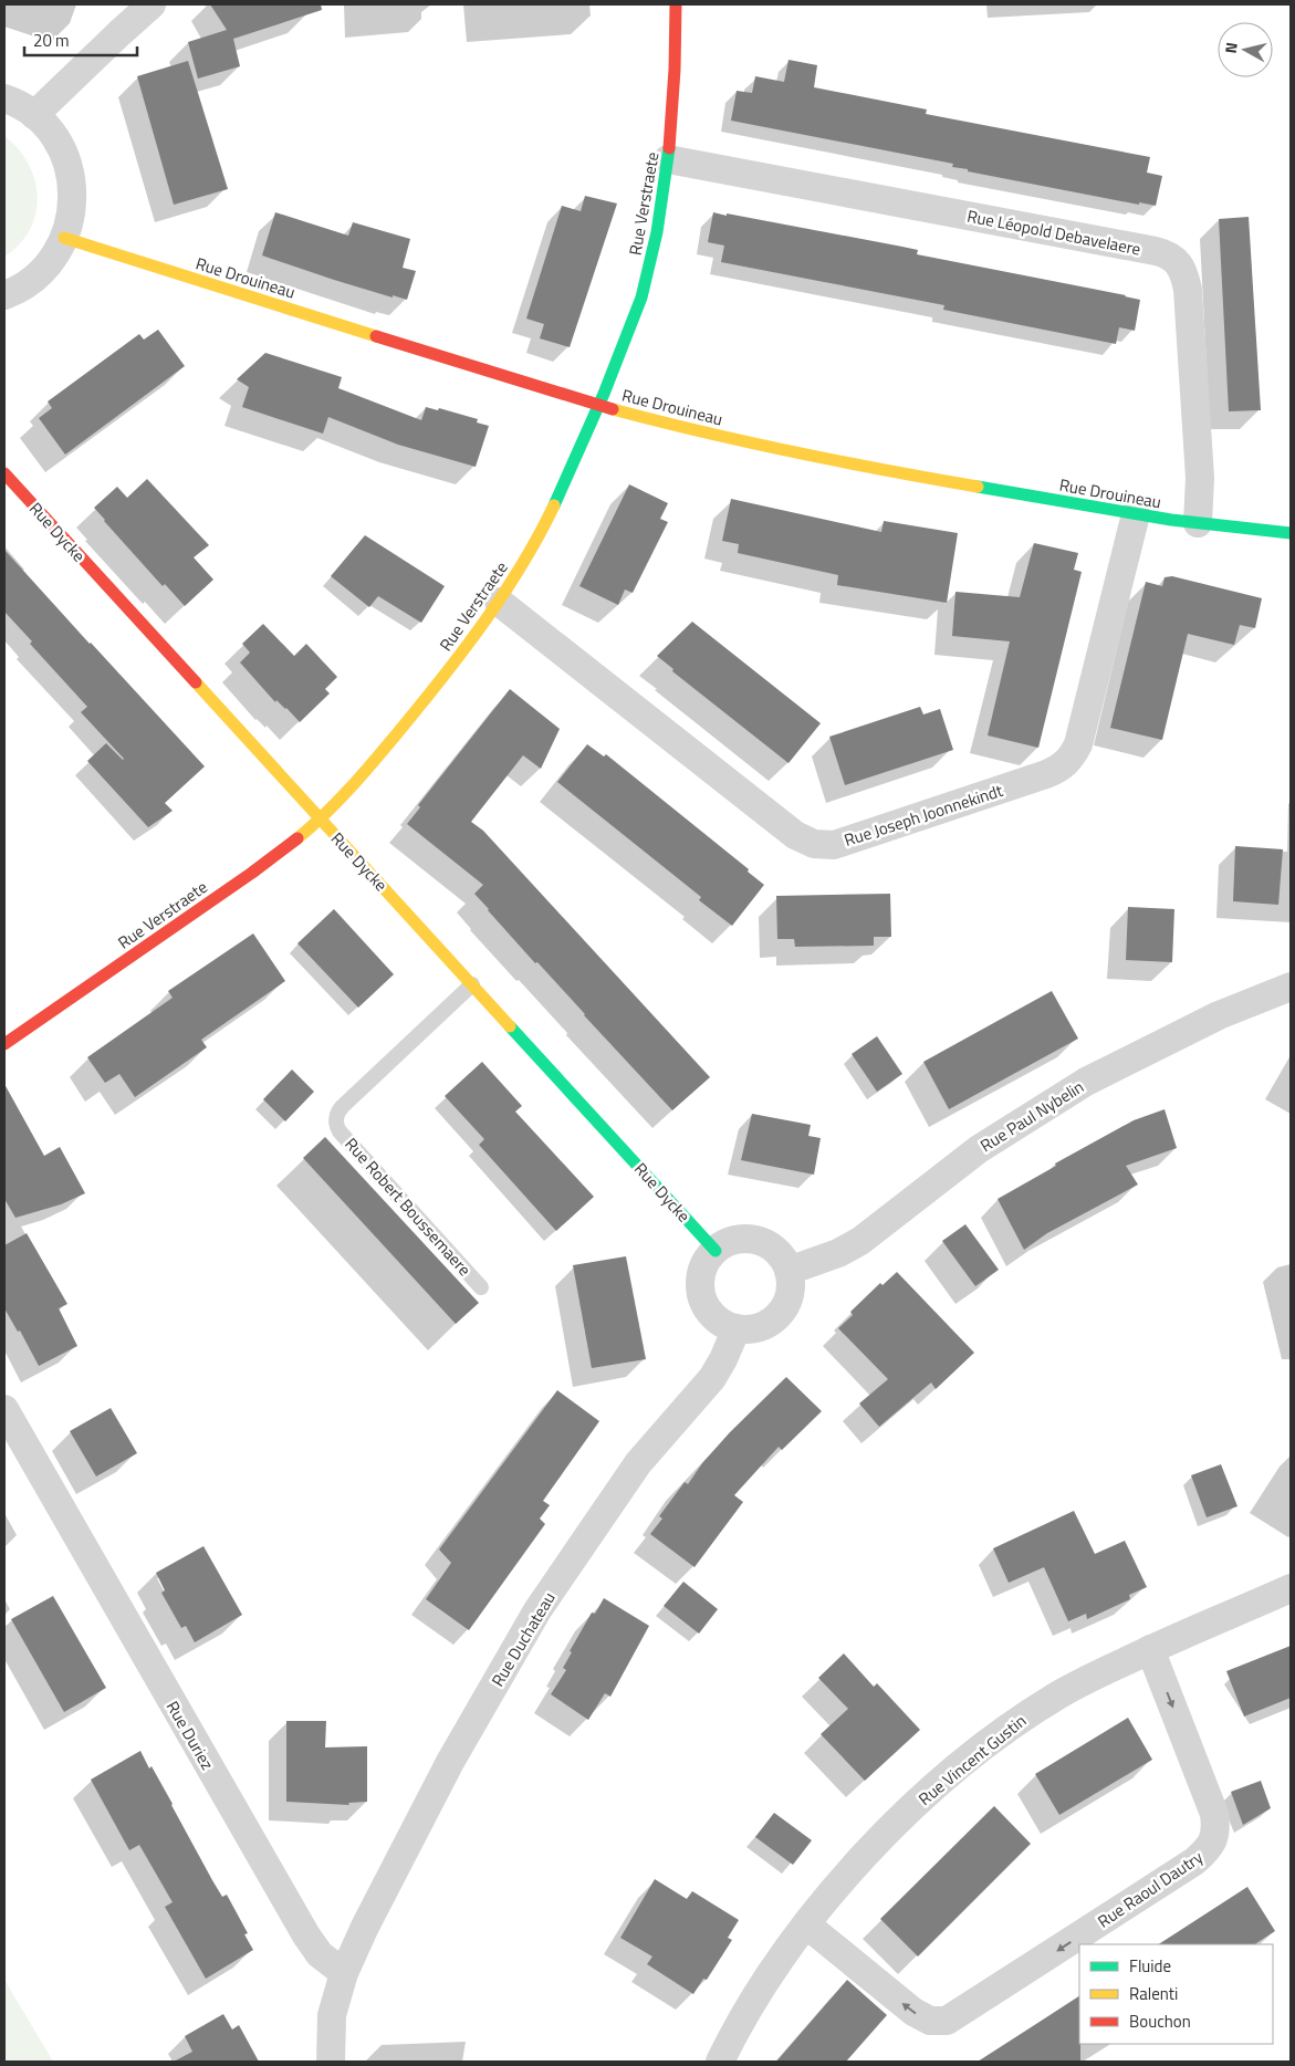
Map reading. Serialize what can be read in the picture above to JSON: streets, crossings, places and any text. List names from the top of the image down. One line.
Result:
{"streets":{"street":["Rue Verstraete","Rue Léopold Debavelaere","Rue Drouineau","Rue Dycke","Rue Joseph Joonnekindt","Rue Paul Nybelin","Rue Duchateau","Rue Duriez","Rue Vincent Gustin","Rue Raoul Dautry"],"lane":["Rue Robert Boussemaere"]},"crossings":[["Rue Verstraete","Rue Léopold Debavelaere"],["Rue Verstraete","Rue Drouineau"],["Rue Verstraete","Rue Dycke"],["Rue Verstraete","Rue Joseph Joonnekindt"],["Rue Léopold Debavelaere","Rue Drouineau"],["Rue Drouineau","Rue Joseph Joonnekindt"],["Rue Dycke","Rue Paul Nybelin"],["Rue Dycke","Rue Robert Boussemaere"],["Rue Dycke","Rue Duchateau"],["Rue Paul Nybelin","Rue Duchateau"],["Rue Duchateau","Rue Duriez"],["Rue Vincent Gustin","Rue Raoul Dautry"]],"legend":["Fluide","Ralenti","Bouchon"],"scale_bar":"20 m","north":"left"}
